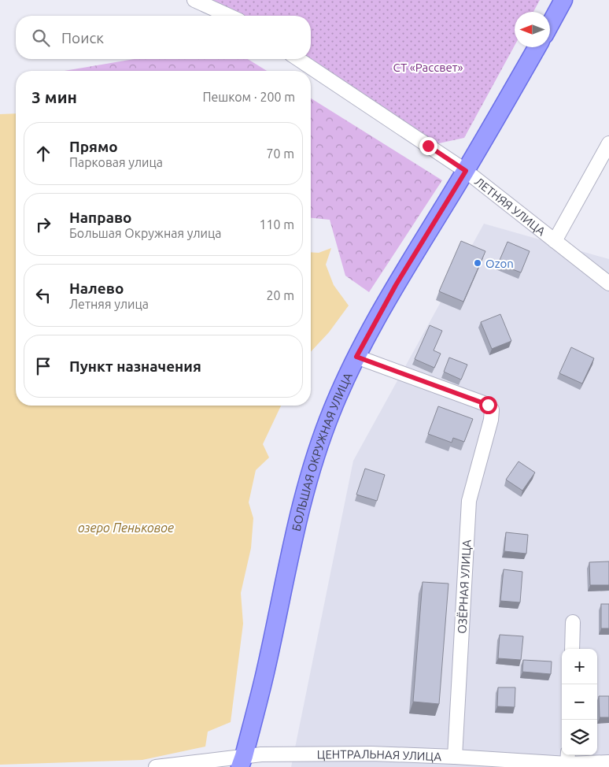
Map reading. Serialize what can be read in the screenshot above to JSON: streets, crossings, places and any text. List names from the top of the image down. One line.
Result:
{"streets":{"main road":["БОЛЬШАЯ ОКРУЖНАЯ УЛИЦА"],"street":["ЛЕТНЯЯ УЛИЦА","ОЗЁРНАЯ УЛИЦА","ЦЕНТРАЛЬНАЯ УЛИЦА"]},"crossings":[["ЛЕТНЯЯ УЛИЦА","БОЛЬШАЯ ОКРУЖНАЯ УЛИЦА"],["БОЛЬШАЯ ОКРУЖНАЯ УЛИЦА","ОЗЁРНАЯ УЛИЦА"],["БОЛЬШАЯ ОКРУЖНАЯ УЛИЦА","ЦЕНТРАЛЬНАЯ УЛИЦА"],["ОЗЁРНАЯ УЛИЦА","ЦЕНТРАЛЬНАЯ УЛИЦА"]],"water":["озеро Пеньковое"],"parks":["СТ «Рассвет»"],"places":["Ozon"],"north":"left","page":{"search":"Поиск","heading":["3 мин","Пешком · 200 m"],"list":[["Прямо","Парковая улица","70 m"],["Направо","Большая Окружная улица","110 m"],["Налево","Летняя улица","20 m"],"Пункт назначения"],"map_buttons":["+","−"]}}
